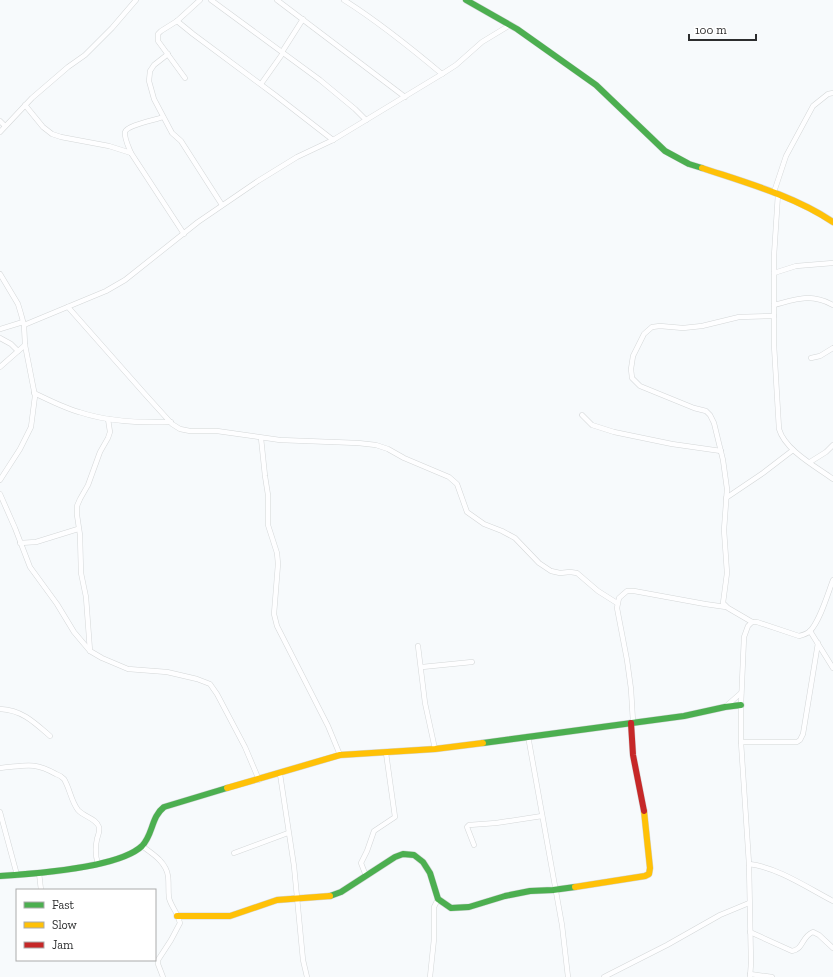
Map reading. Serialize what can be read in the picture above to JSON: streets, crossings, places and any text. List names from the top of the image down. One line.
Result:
{"legend":["Fast","Slow","Jam"],"scale_bar":"100 m"}
